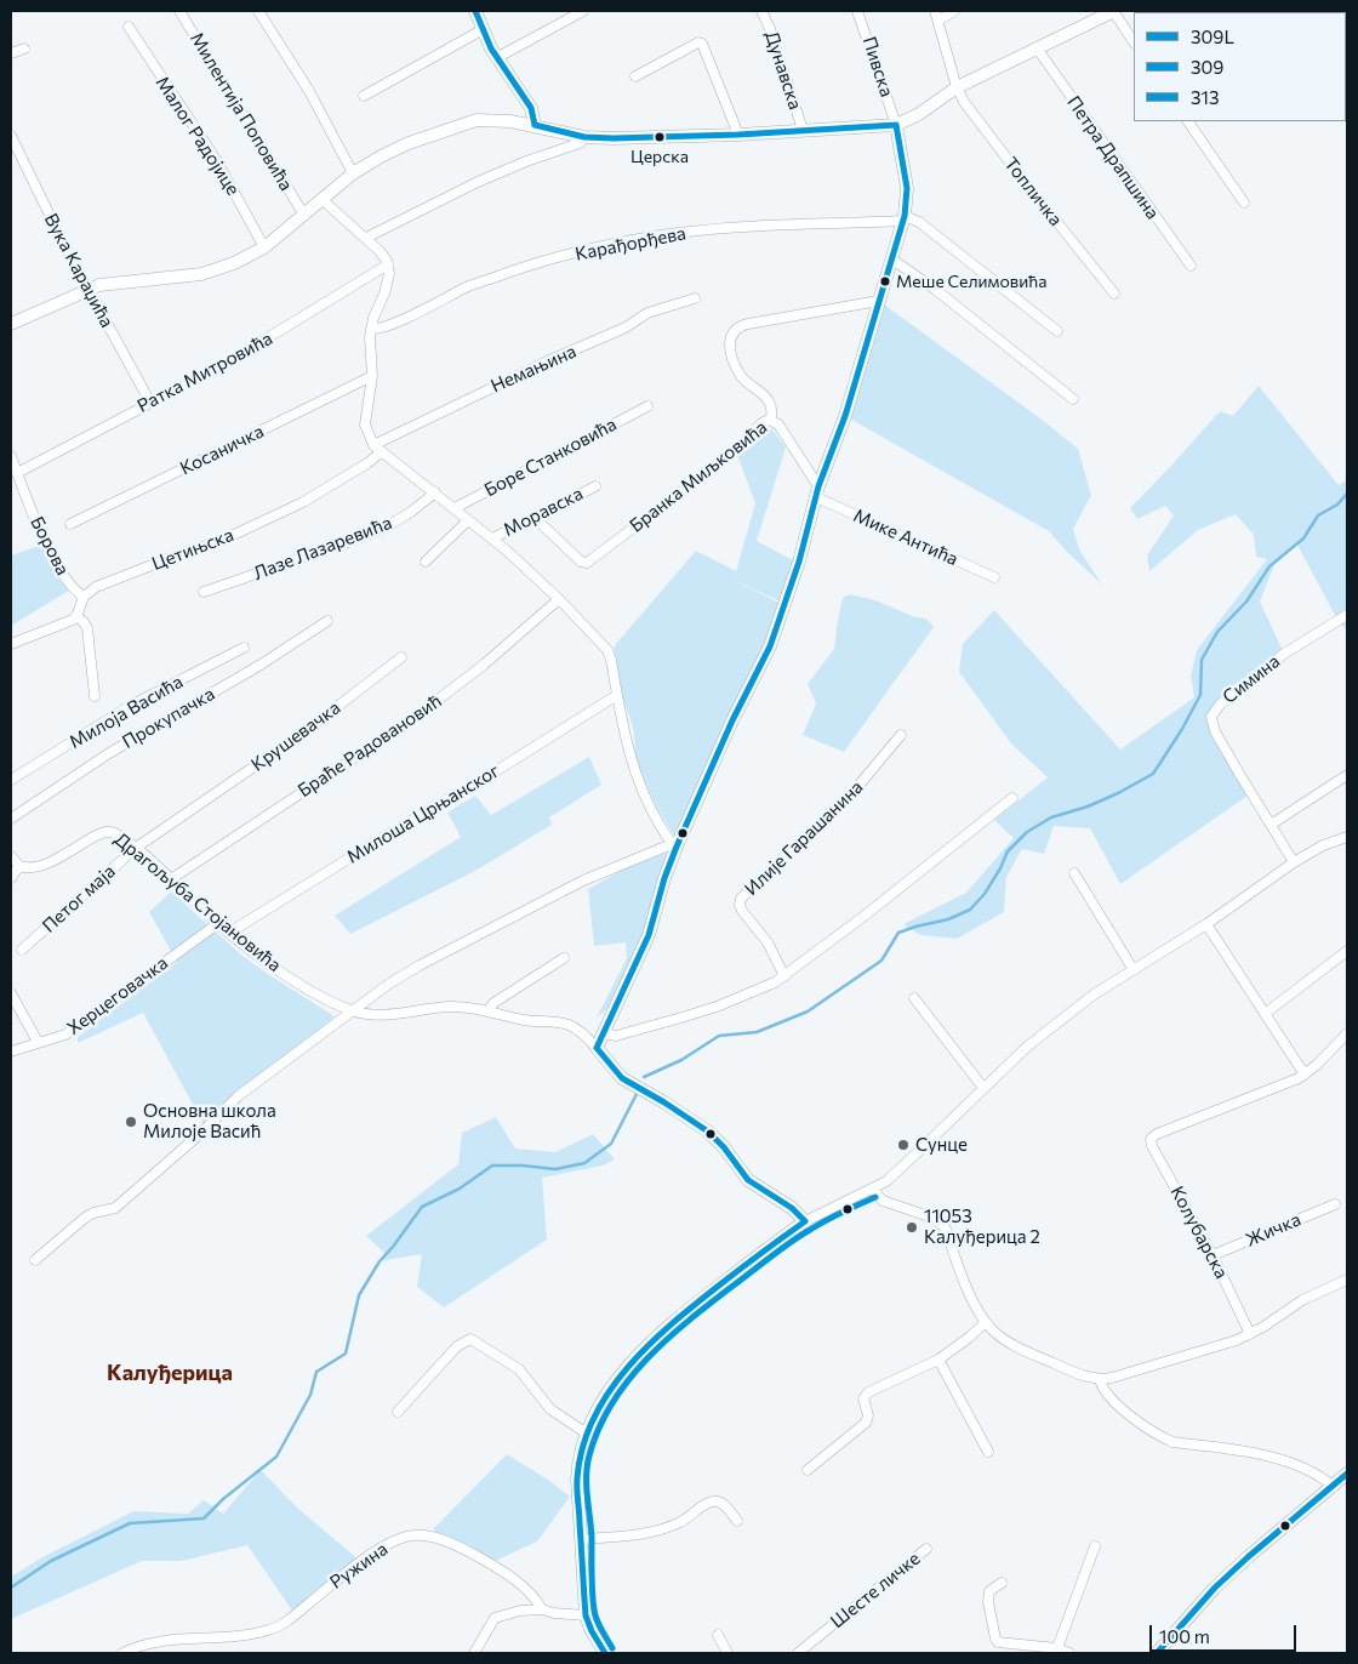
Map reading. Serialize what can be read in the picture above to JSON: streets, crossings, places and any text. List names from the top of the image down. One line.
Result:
{"streets":{"street":["Пивска","Дунавска","Милентија Поповића","Малог Радојице","Петра Драпшина","Топличка","Карађорђева","Вука Караџића","Немањина","Ратка Митровића","Косаничка","Боре Станковића","Бранка Миљковића","Моравска","Мике Антића","Борова","Лазе Лазаревића","Цетињска","Симина","Милоја Васића","Прокупачка","Крушевачка","Браће Радовановић","Милоша Црњанског","Илије Гарашанина","Петог маја","Драгољуба Стојановића","Херцеговачка","Жичка","Колубарска","Ружина","Шесте личке"]},"crossings":[["Вука Караџића","Ратка Митровића"],["Немањина","Цетињска"],["Ратка Митровића","Борова"],["Бранка Миљковића","Моравска"],["Бранка Миљковића","Мике Антића"],["Борова","Цетињска"],["Крушевачка","Петог маја"],["Крушевачка","Драгољуба Стојановића"],["Браће Радовановић","Драгољуба Стојановића"],["Милоша Црњанског","Драгољуба Стојановића"],["Петог маја","Драгољуба Стојановића"],["Драгољуба Стојановића","Херцеговачка"],["Жичка","Колубарска"]],"districts":["Калуђерица"],"places":["Церска","Меше Селимовића","Основна школа Милоје Васић","Сунце","11053 Калуђерица 2"],"lines":["transit line 309L","transit line 309","transit line 313"],"legend":["309L","309","313"],"scale_bar":"100 m"}
